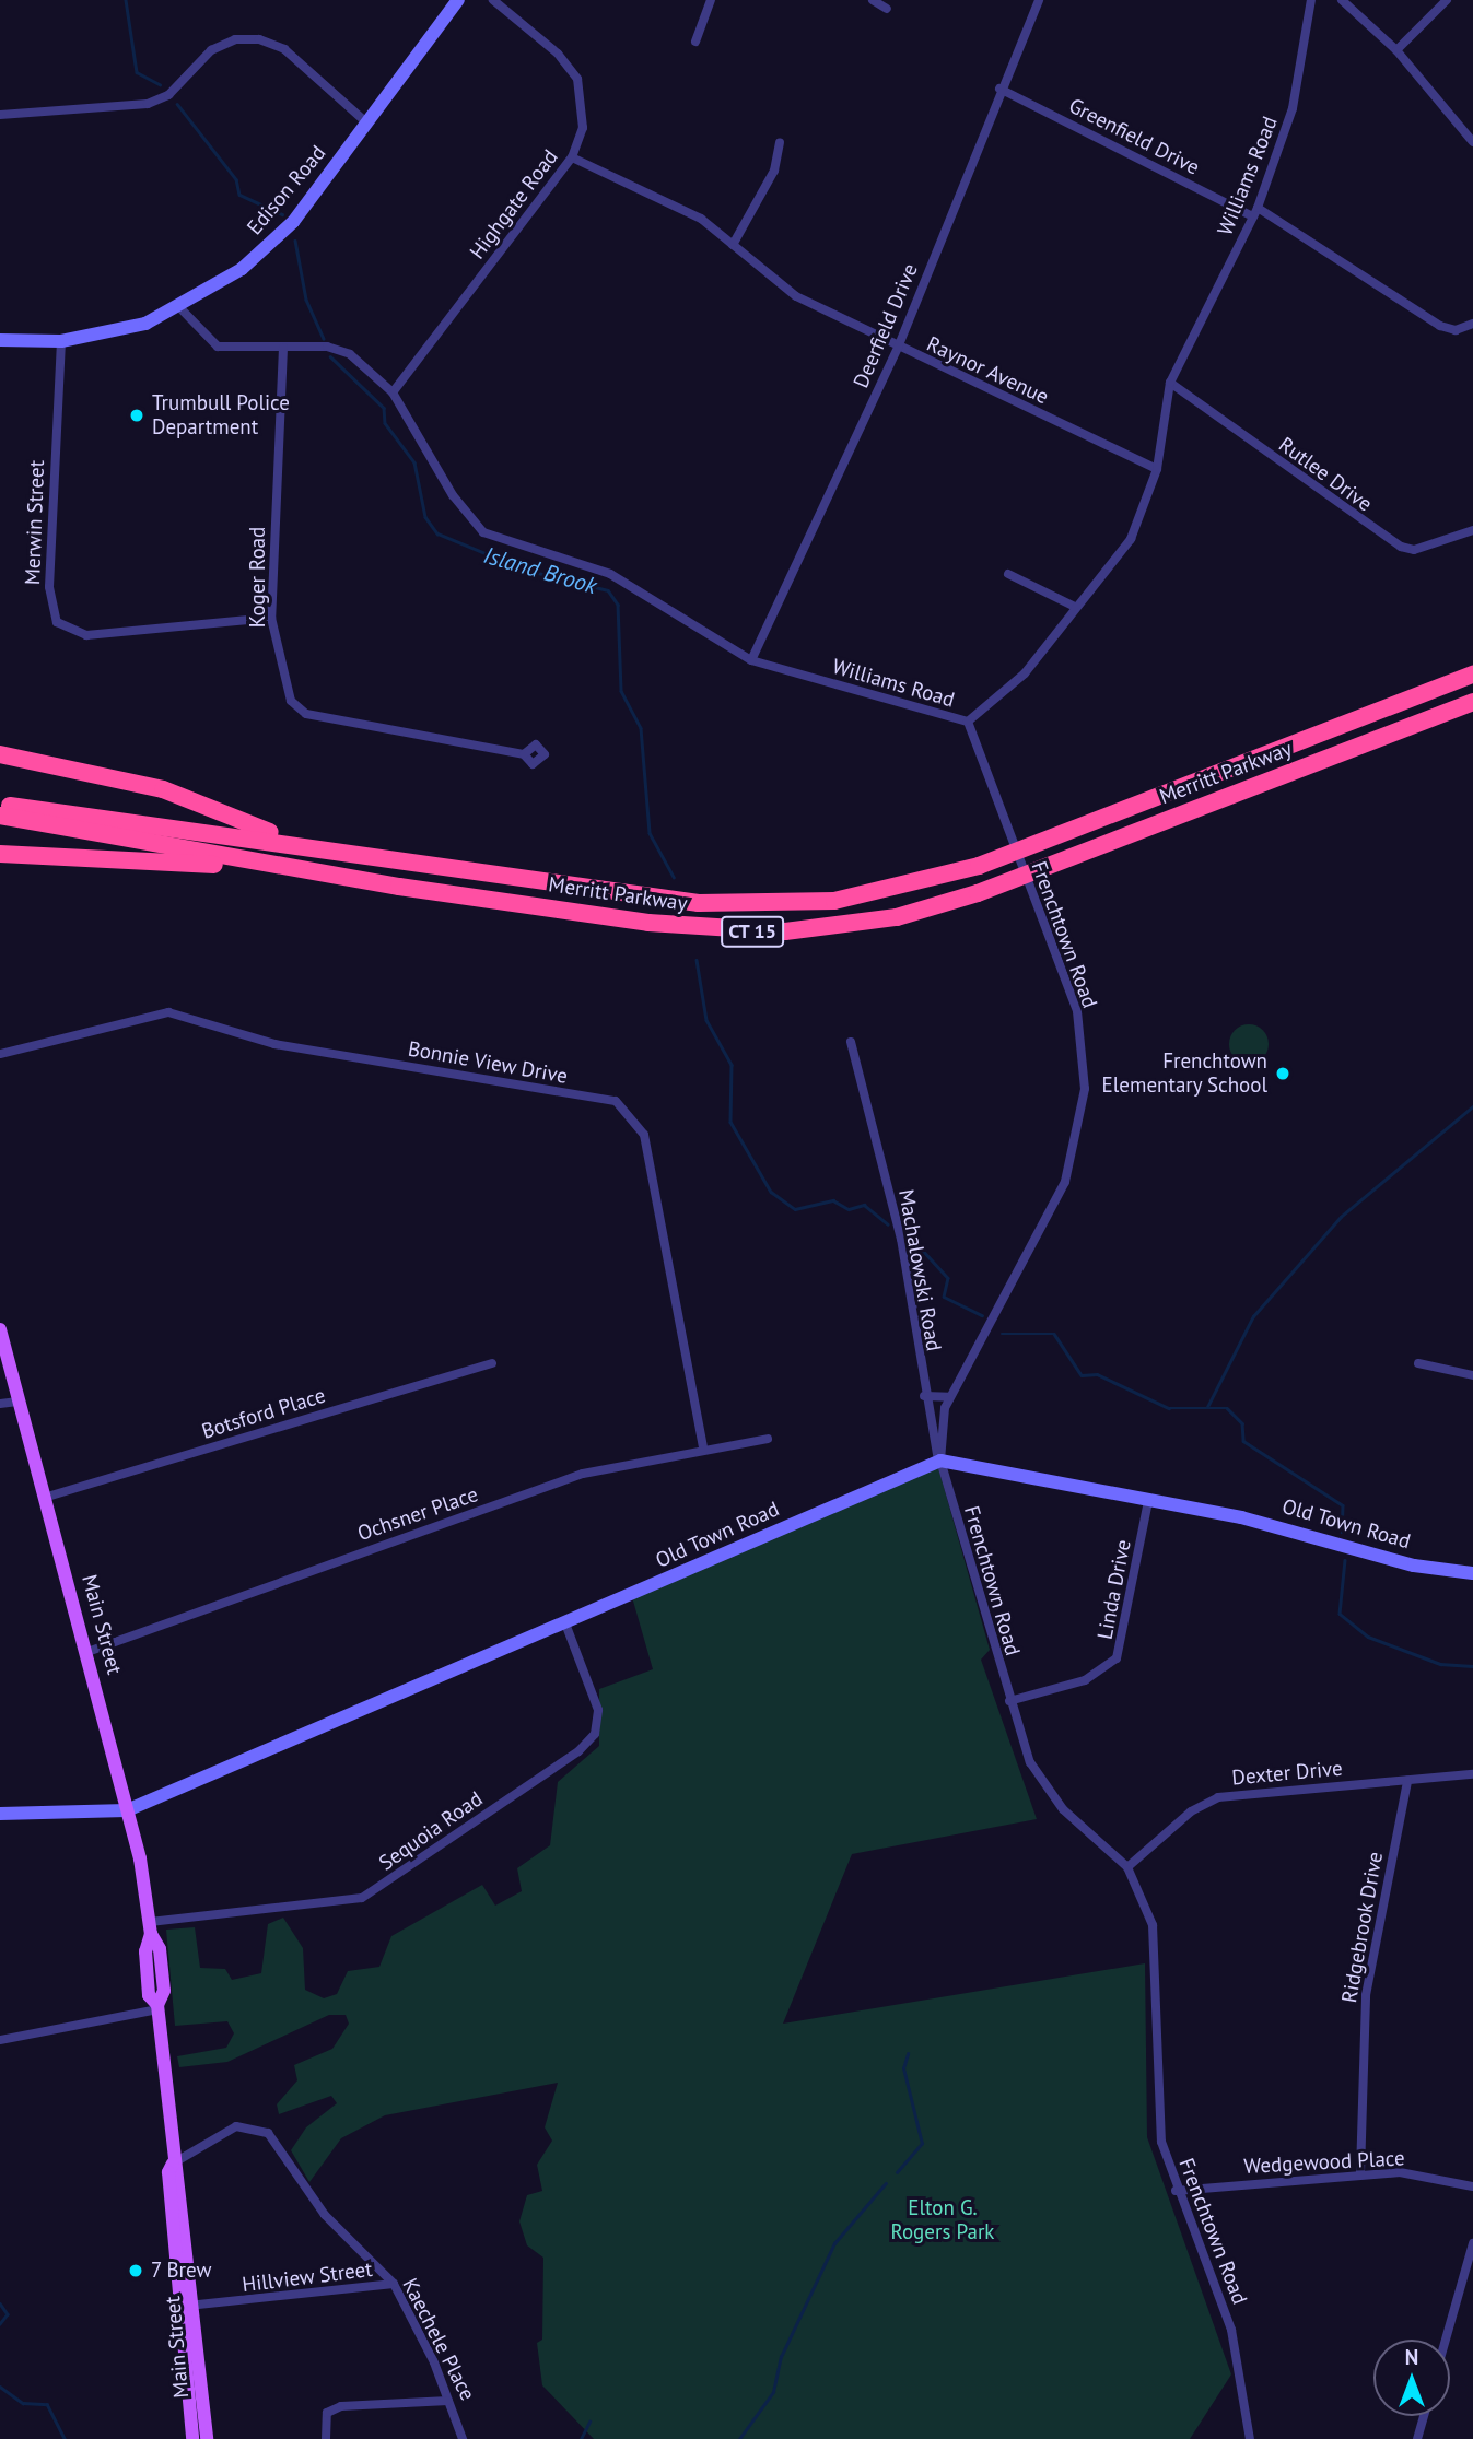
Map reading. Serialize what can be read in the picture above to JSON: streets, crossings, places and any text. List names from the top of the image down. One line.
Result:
{"streets":{"highway":["Merritt Parkway","CT 15"],"main road":["Edison Road","Old Town Road","Main Street"],"street":["Greenfield Drive","Williams Road","Highgate Road","Deerfield Drive","Raynor Avenue","Rutlee Drive","Merwin Street","Koger Road","Frenchtown Road","Bonnie View Drive","Machalowski Road","Botsford Place","Ochsner Place","Linda Drive","Dexter Drive","Sequoia Road","Ridgebrook Drive","Wedgewood Place","Hillview Street","Kaechele Place"]},"crossings":[["Greenfield Drive","Williams Road"],["Greenfield Drive","Deerfield Drive"],["Williams Road","Edison Road"],["Williams Road","Highgate Road"],["Williams Road","Deerfield Drive"],["Williams Road","Raynor Avenue"],["Williams Road","Rutlee Drive"],["Williams Road","Koger Road"],["Williams Road","Frenchtown Road"],["Edison Road","Merwin Street"],["Highgate Road","Raynor Avenue"],["Deerfield Drive","Raynor Avenue"],["Merwin Street","Koger Road"],["Frenchtown Road","Machalowski Road"],["Frenchtown Road","Old Town Road"],["Frenchtown Road","Linda Drive"],["Frenchtown Road","Dexter Drive"],["Frenchtown Road","Wedgewood Place"],["Bonnie View Drive","Ochsner Place"],["Machalowski Road","Old Town Road"],["Botsford Place","Main Street"],["Ochsner Place","Main Street"],["Old Town Road","Linda Drive"],["Old Town Road","Main Street"],["Old Town Road","Sequoia Road"],["Main Street","Sequoia Road"],["Main Street","Hillview Street"],["Main Street","Kaechele Place"],["Dexter Drive","Ridgebrook Drive"],["Ridgebrook Drive","Wedgewood Place"],["Hillview Street","Kaechele Place"]],"water":["Island Brook"],"parks":["Elton G. Rogers Park"],"places":["Trumbull Police Department","Frenchtown Elementary School","7 Brew"],"north":"top"}
